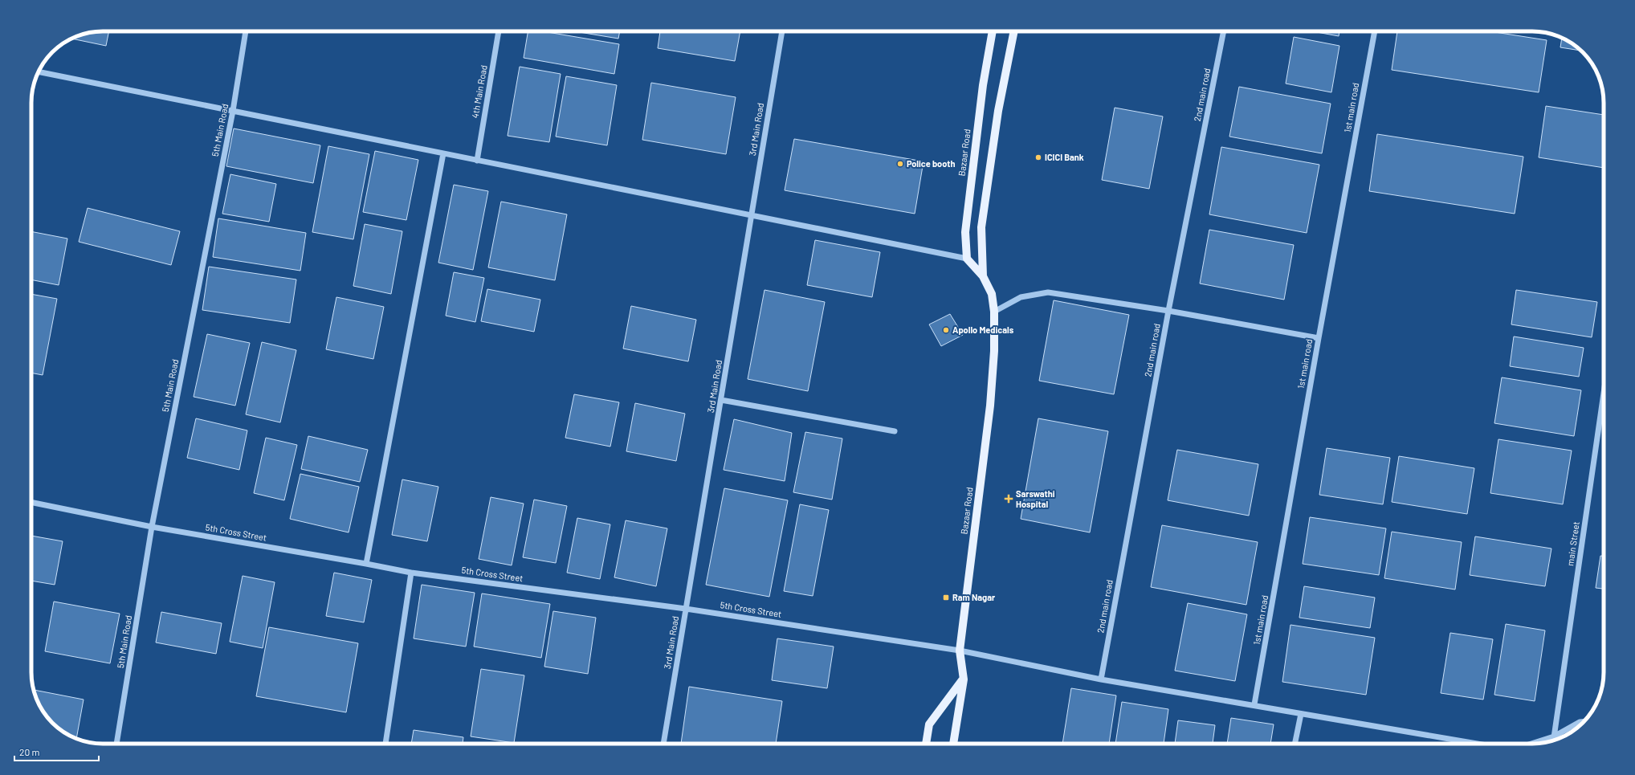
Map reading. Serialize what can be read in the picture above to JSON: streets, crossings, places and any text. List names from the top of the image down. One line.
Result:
{"streets":{"main road":["Bazaar Road"],"street":["4th Main Road","2nd main road","1st main road","3rd Main Road","5th Main Road","5th Cross Street","main Street"]},"crossings":[["2nd main road","5th Cross Street"],["1st main road","5th Cross Street"],["3rd Main Road","5th Cross Street"],["5th Main Road","5th Cross Street"],["Bazaar Road","5th Cross Street"],["5th Cross Street","main Street"]],"places":{"other":["ICICI Bank","Police booth","Apollo Medicals"],"health":["Sarswathi Hospital"],"transit":["Ram Nagar"]},"scale_bar":"20 m"}
